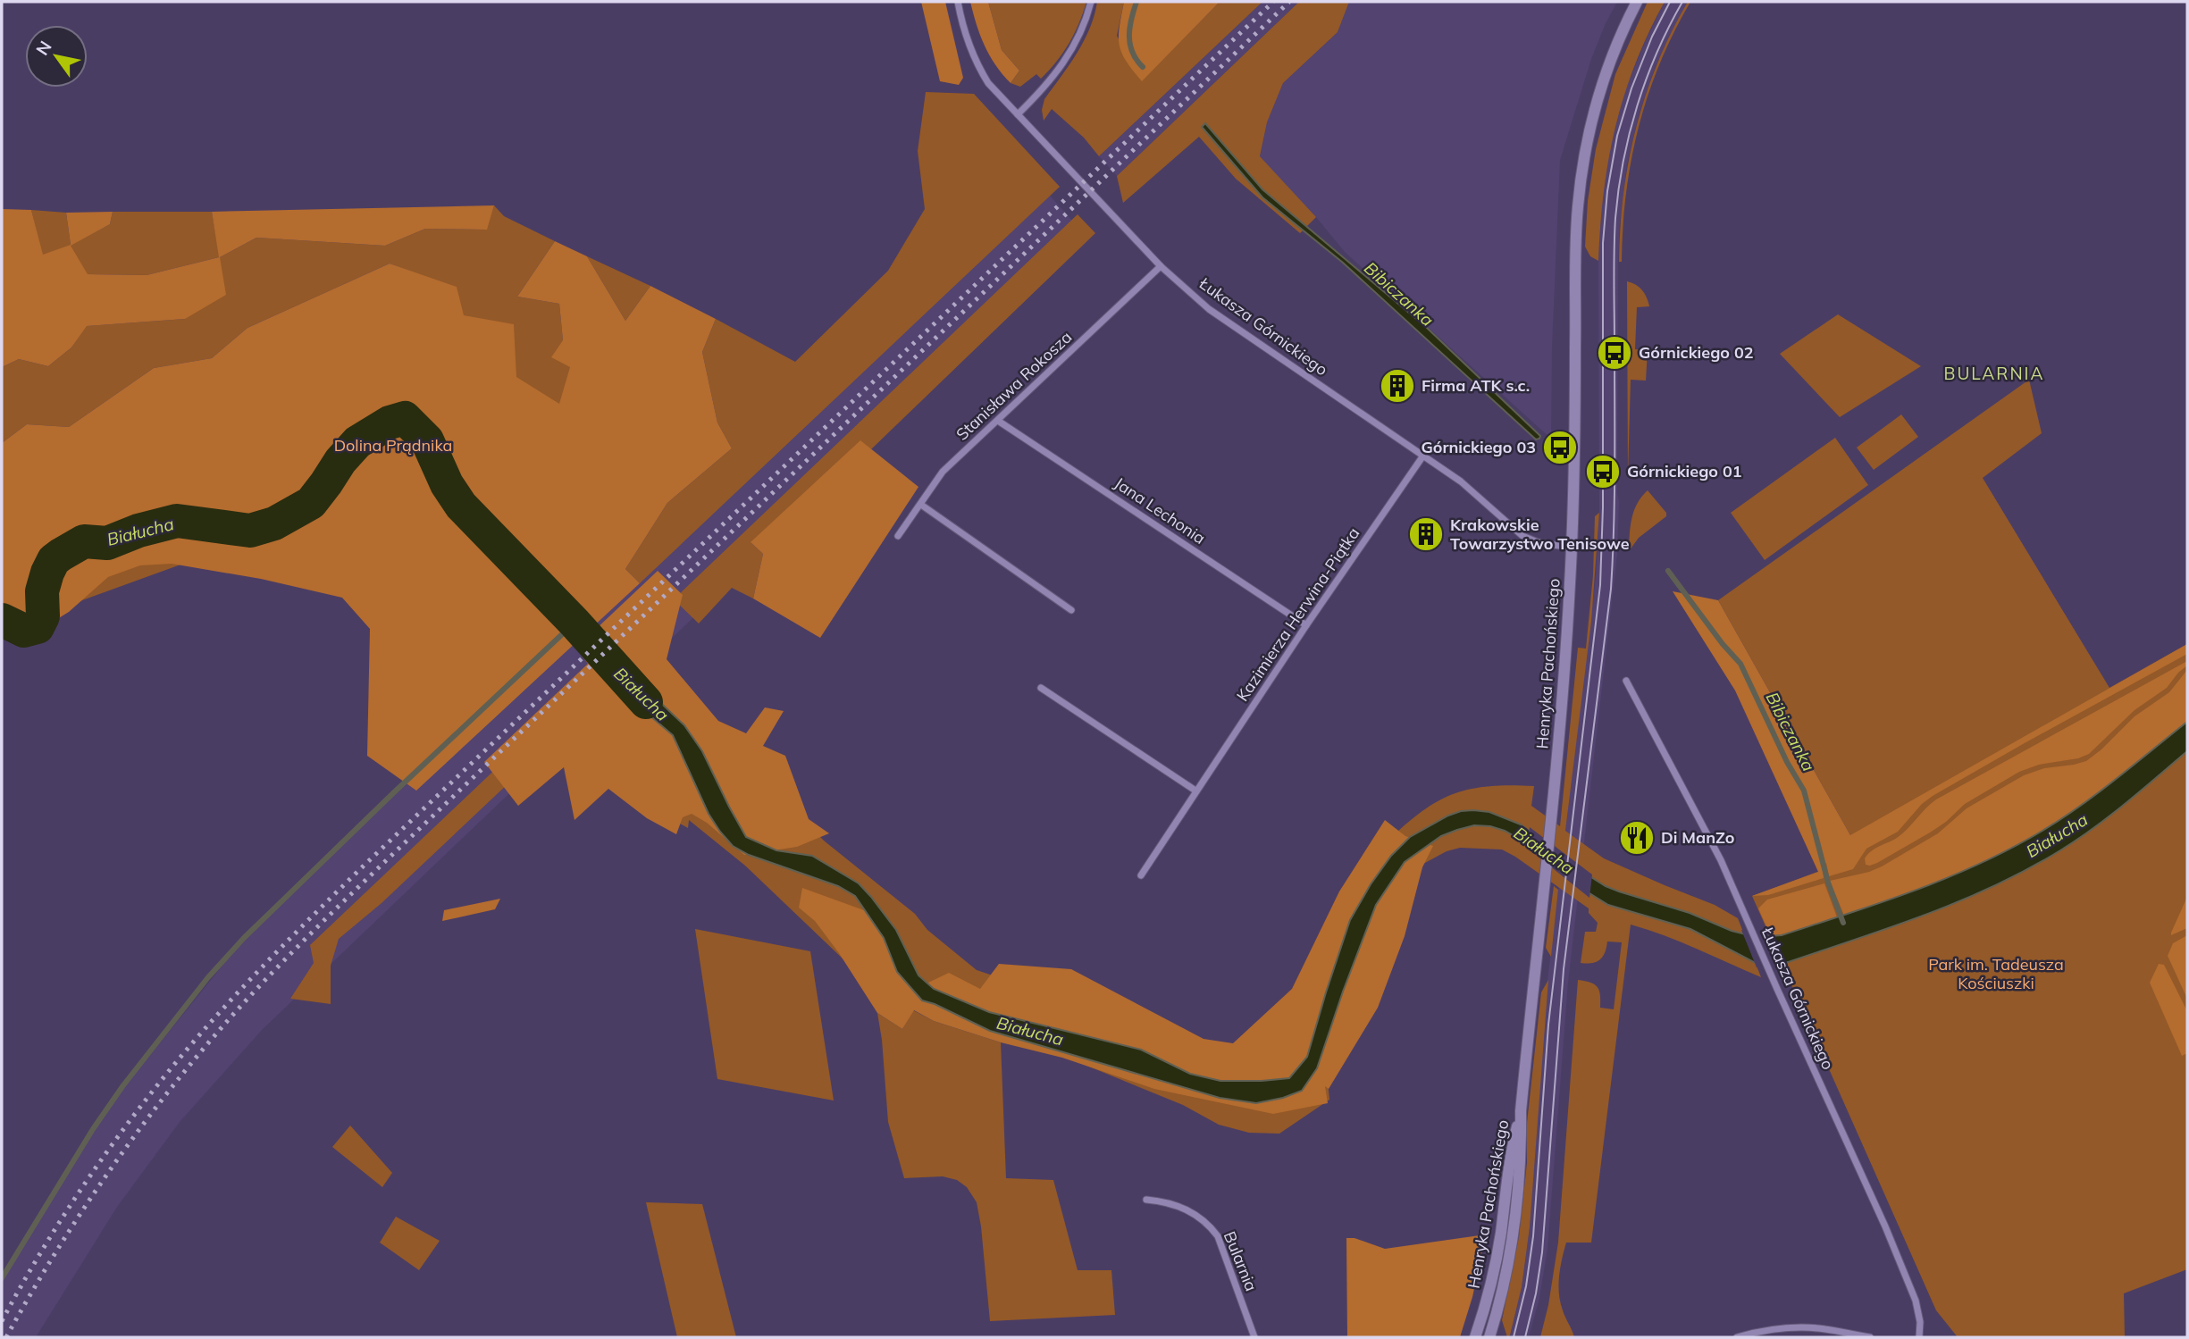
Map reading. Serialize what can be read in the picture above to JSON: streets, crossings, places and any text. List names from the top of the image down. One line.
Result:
{"streets":{"street":["Łukasza Górnickiego","Stanisława Rokosza","Jana Lechonia","Kazimierza Herwina-Piątka","Henryka Pachońskiego","Bularnia"]},"crossings":[["Łukasza Górnickiego","Stanisława Rokosza"],["Łukasza Górnickiego","Kazimierza Herwina-Piątka"],["Łukasza Górnickiego","Henryka Pachońskiego"],["Stanisława Rokosza","Jana Lechonia"],["Jana Lechonia","Kazimierza Herwina-Piątka"]],"districts":["BULARNIA"],"water":["Bibiczanka","Białucha"],"parks":["Dolina Prądnika","Park im. Tadeusza Kościuszki"],"places":{"bus stop":["Górnickiego 02","Górnickiego 03","Górnickiego 01"],"building":["Firma ATK s.c.","Krakowskie Towarzystwo Tenisowe"],"restaurant":["Di ManZo"]},"north":"top left"}
